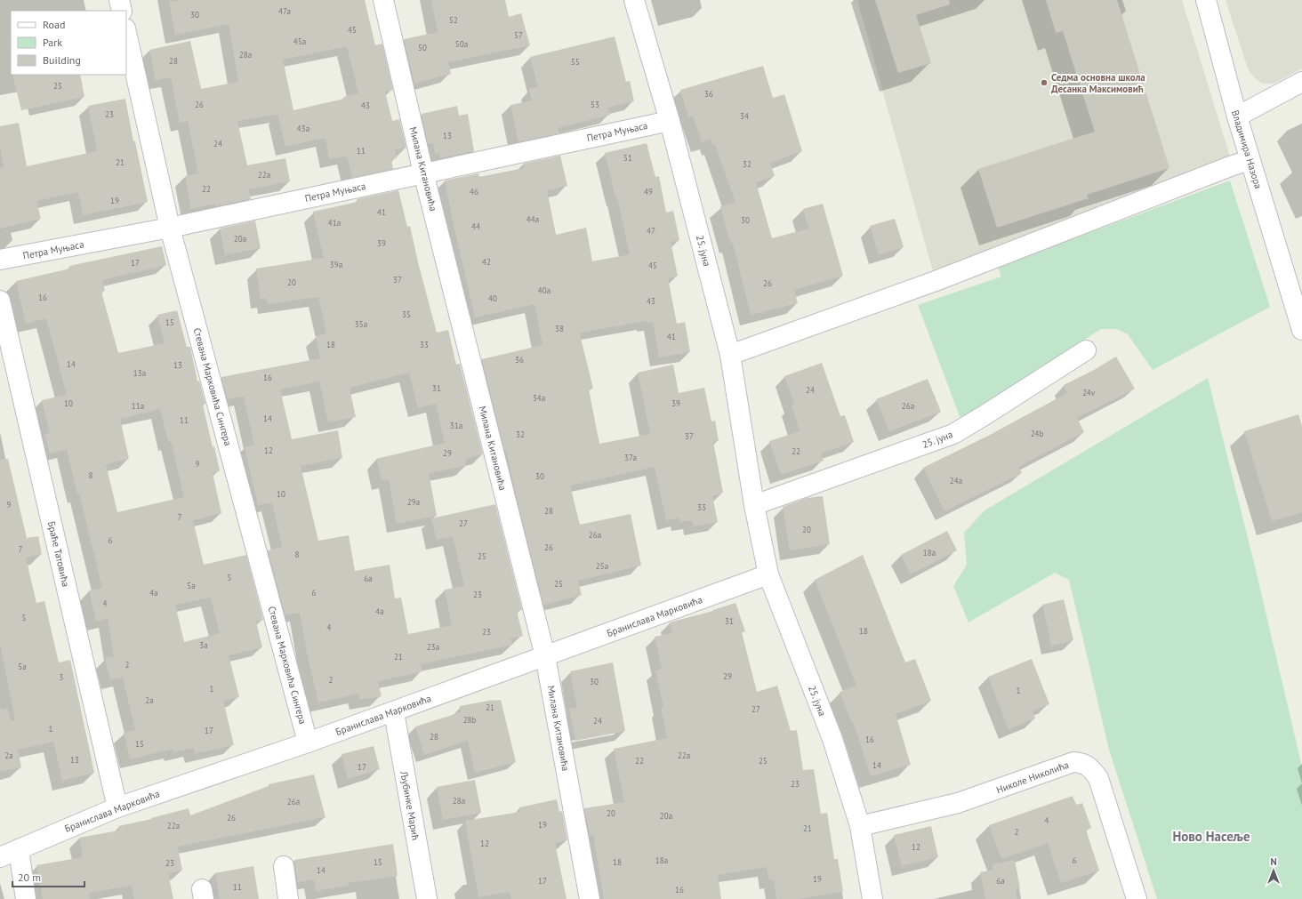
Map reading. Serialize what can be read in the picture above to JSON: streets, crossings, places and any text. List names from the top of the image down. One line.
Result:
{"streets":{"street":["Петра Муњаса","Владимира Назора","Милана Китановића","25. јуна","Стевана Марковића Сингера","Браће Татовића","Бранислава Марковића","Николе Николића","Љубинке Марић"]},"crossings":[["Петра Муњаса","Милана Китановића"],["Петра Муњаса","25. јуна"],["Петра Муњаса","Стевана Марковића Сингера"],["Милана Китановића","Бранислава Марковића"],["25. јуна","Бранислава Марковића"],["25. јуна","Николе Николића"],["Стевана Марковића Сингера","Бранислава Марковића"],["Браће Татовића","Бранислава Марковића"],["Бранислава Марковића","Љубинке Марић"]],"districts":["Ново Насеље"],"places":["Седма основна школа Десанка Максимовић"],"house_numbers":["47a","30","52","45","57","45a","50a","50","28a","28","55","25","36","26","53","43","23","34","43a","13","24","11","51","21","32","22a","22","46","49","19","41","44a","30","41a","44","47","20a","39","42","17","39a","45","37","20","26","40a","16","40","43","35","15","35a","38","41","18","33","36","14","13","13a","16","31","24","24v","34a","10","39","11a","26a","14","11","31a","24b","32","37","12","22","29","37a","9","8","30","24a","10","29a","9","33","28","7","27","20","26a","6","26","7","18a","8","25","25a","5","6a","25","5a","4a","6","23","4","4a","5","31","4","18","23","3a","23a","21","2","5a","29","3","2","30","1","1","2a","21","27","28b","24","1","17","28","16","15","2a","22a","13","22","25","14","17","23","28a","26a","20","20a","26","4","19","22a","21","2","12","12","18a","6","15","18","23","14","19","17","6a","11","16"],"legend":["Road","Park","Building"],"scale_bar":"20 m","north":"top"}
